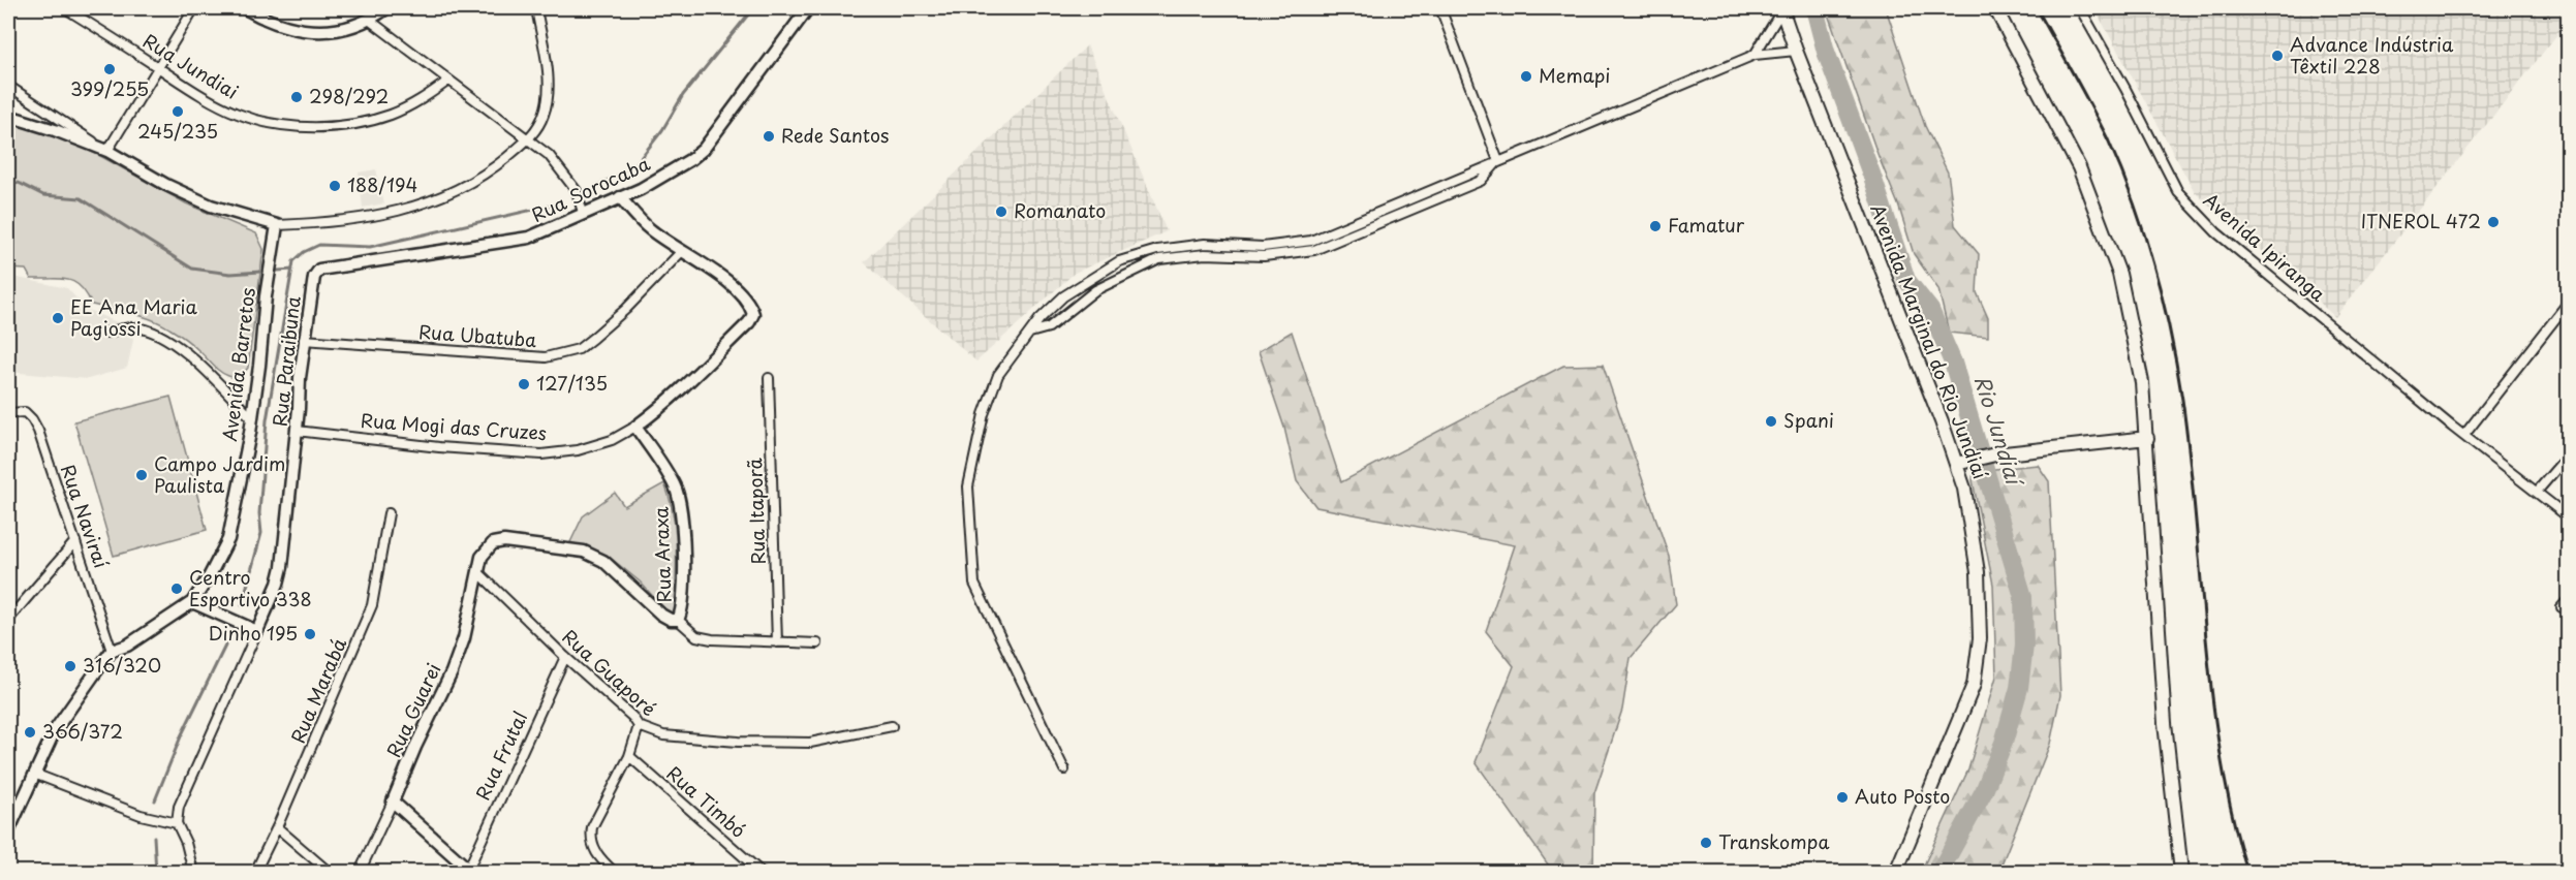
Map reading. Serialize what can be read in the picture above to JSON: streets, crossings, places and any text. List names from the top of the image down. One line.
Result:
{"streets":{"main road":["Avenida Marginal do Rio Jundiaí"],"street":["Rua Jundiai","Rua Sorocaba","Avenida Ipiranga","Rua Ubatuba","Rua Paraibuna","Avenida Barretos","Rua Mogi das Cruzes","Rua Itaporã","Rua Naviraí","Rua Araxa","Rua Guaporé","Rua Marabá","Rua Guarei","Rua Frutal","Rua Timbó"]},"crossings":[["Rua Sorocaba","Rua Paraibuna"],["Rua Ubatuba","Rua Paraibuna"],["Rua Ubatuba","Rua Mogi das Cruzes"],["Rua Paraibuna","Rua Mogi das Cruzes"],["Avenida Barretos","Rua Naviraí"],["Rua Mogi das Cruzes","Rua Araxa"],["Rua Araxa","Rua Guarei"],["Rua Guaporé","Rua Guarei"],["Rua Guaporé","Rua Frutal"]],"water":["Rio Jundiaí"],"places":["Advance Indústria Têxtil 228","399/255","Memapi","298/292","245/235","Rede Santos","188/194","Romanato","ITNEROL 472","Famatur","EE Ana Maria Pagiossi","127/135","Spani","Campo Jardim Paulista","Centro Esportivo 338","Dinho 195","316/320","366/372","Auto Posto","Transkompa"]}
